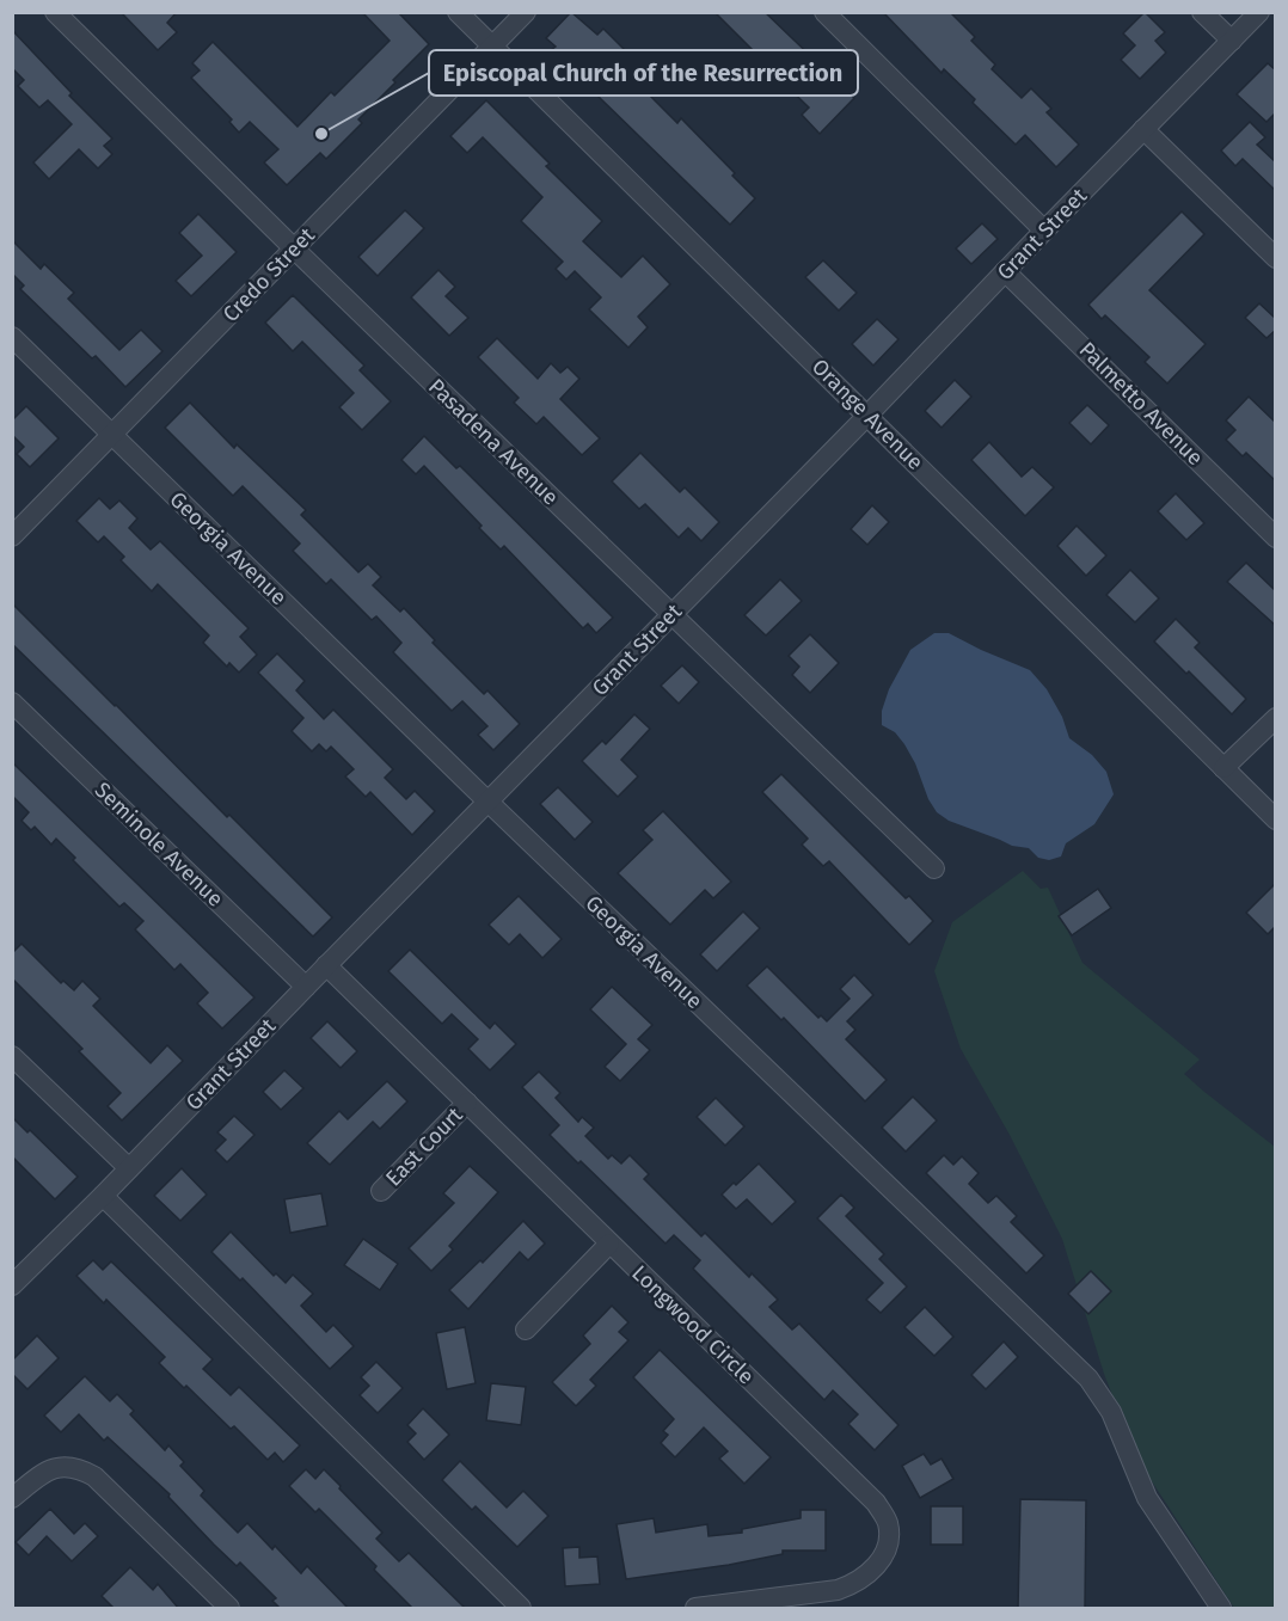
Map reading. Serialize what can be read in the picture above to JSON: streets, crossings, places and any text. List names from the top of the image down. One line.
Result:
{"streets":{"street":["Grant Street","Credo Street","Palmetto Avenue","Orange Avenue","Pasadena Avenue","Georgia Avenue","Seminole Avenue","East Court","Longwood Circle"]},"crossings":[["Grant Street","Palmetto Avenue"],["Grant Street","Orange Avenue"],["Grant Street","Pasadena Avenue"],["Grant Street","Georgia Avenue"],["Grant Street","Seminole Avenue"],["Grant Street","Longwood Circle"],["Credo Street","Orange Avenue"],["Credo Street","Pasadena Avenue"],["Credo Street","Georgia Avenue"],["East Court","Longwood Circle"]],"places":["Episcopal Church of the Resurrection"]}
